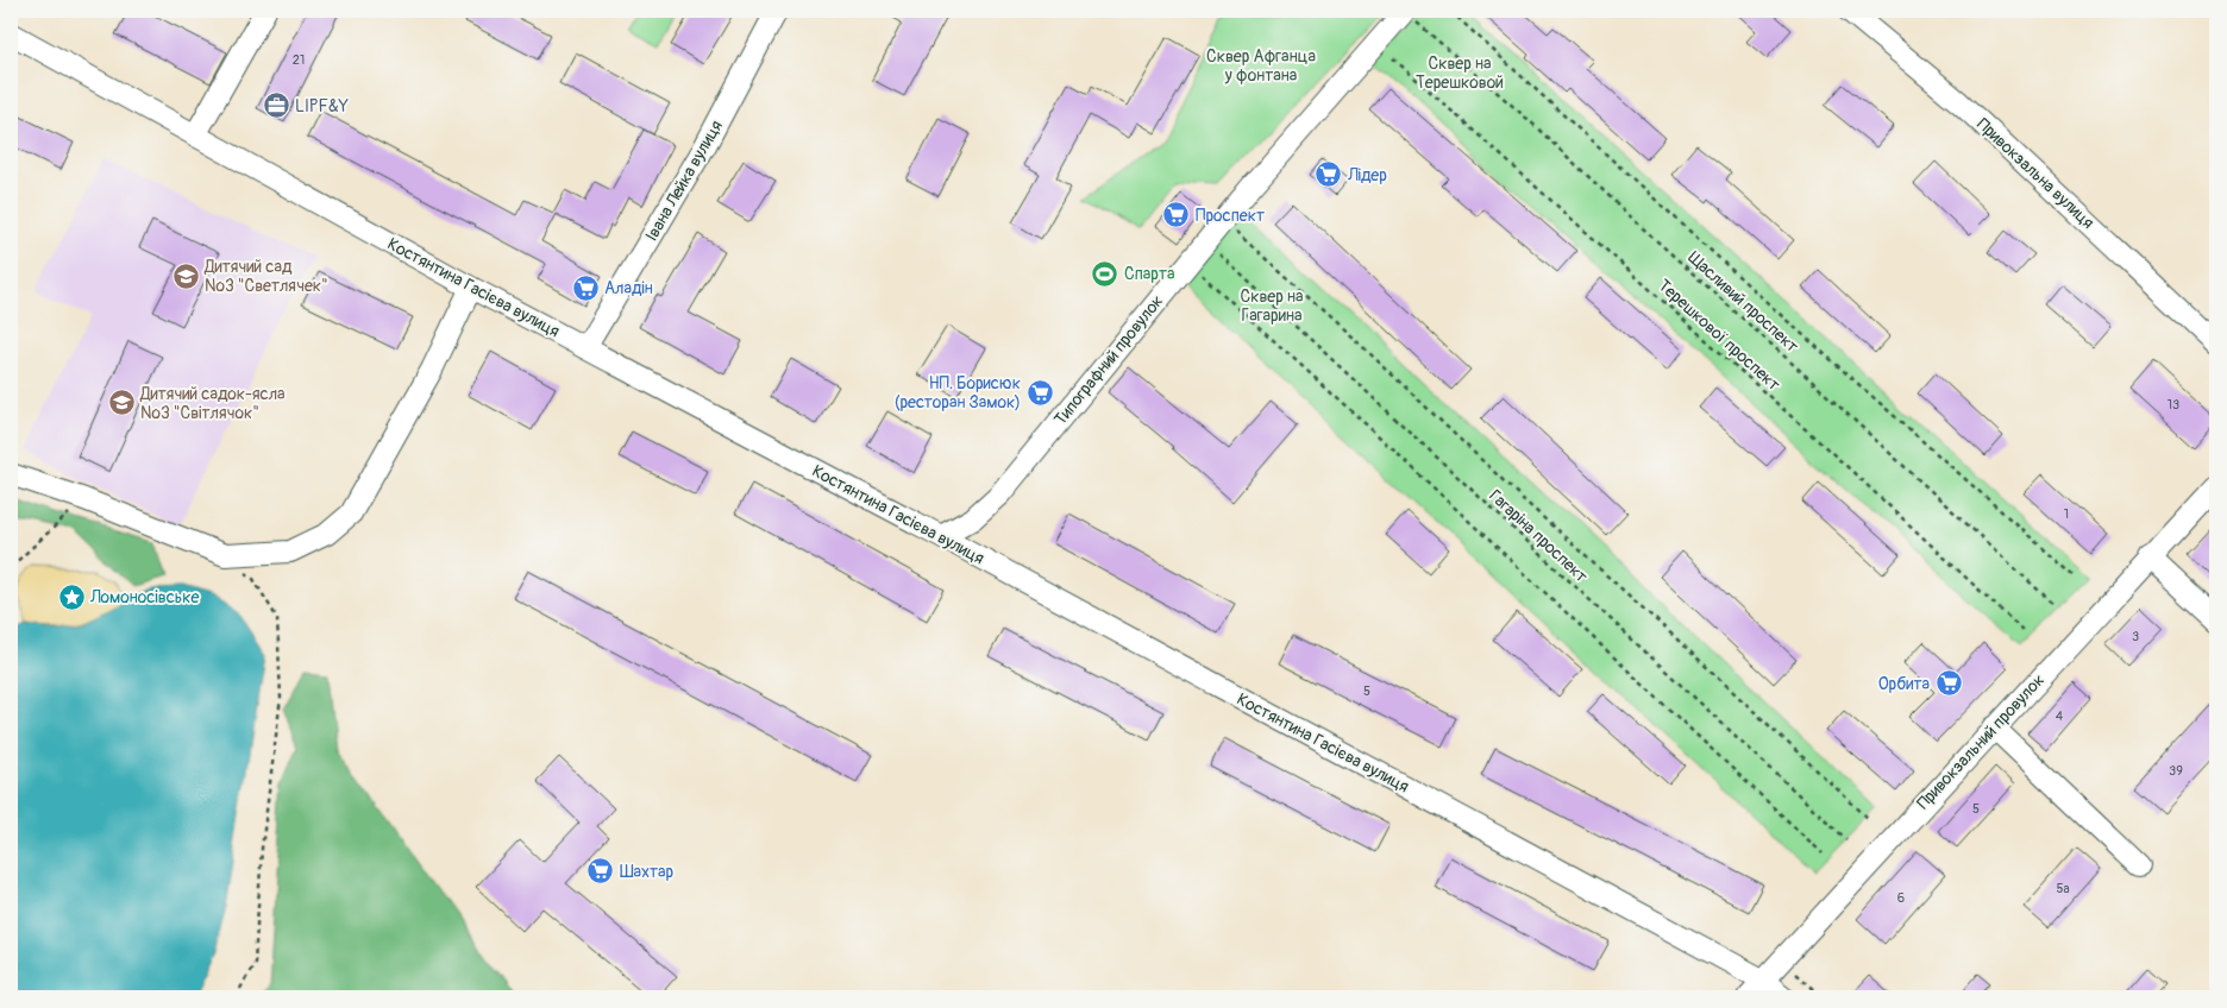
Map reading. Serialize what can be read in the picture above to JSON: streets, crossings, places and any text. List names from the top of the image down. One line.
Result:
{"streets":{"street":["Привокзальна вулиця","Івана Лейка вулиця","Костянтина Гасієва вулиця","Типографний провулок","Привокзальний провулок"],"path":["Щасливий проспект","Терешкової проспект","Гагаріна проспект"]},"crossings":[["Івана Лейка вулиця","Костянтина Гасієва вулиця"],["Костянтина Гасієва вулиця","Типографний провулок"],["Костянтина Гасієва вулиця","Привокзальний провулок"],["Щасливий проспект","Типографний провулок"]],"parks":["Сквер Афганца у фонтана","Сквер на Терешковой","Сквер на Гагарина"],"places":{"office":["LIPF&Y"],"supermarket":["Лідер","Проспект","Аладін","НП. Борисюк (ресторан Замок)","Орбита","Шахтар"],"sports":["Спарта"],"school or university":["Дитячий сад №3 \"Светлячек\"","Дитячий садок-ясла №3 \"Світлячок\""],"place":["Ломоносівське"]},"house_numbers":["21","13","1","3","5","4","39","5","5а","6"]}
